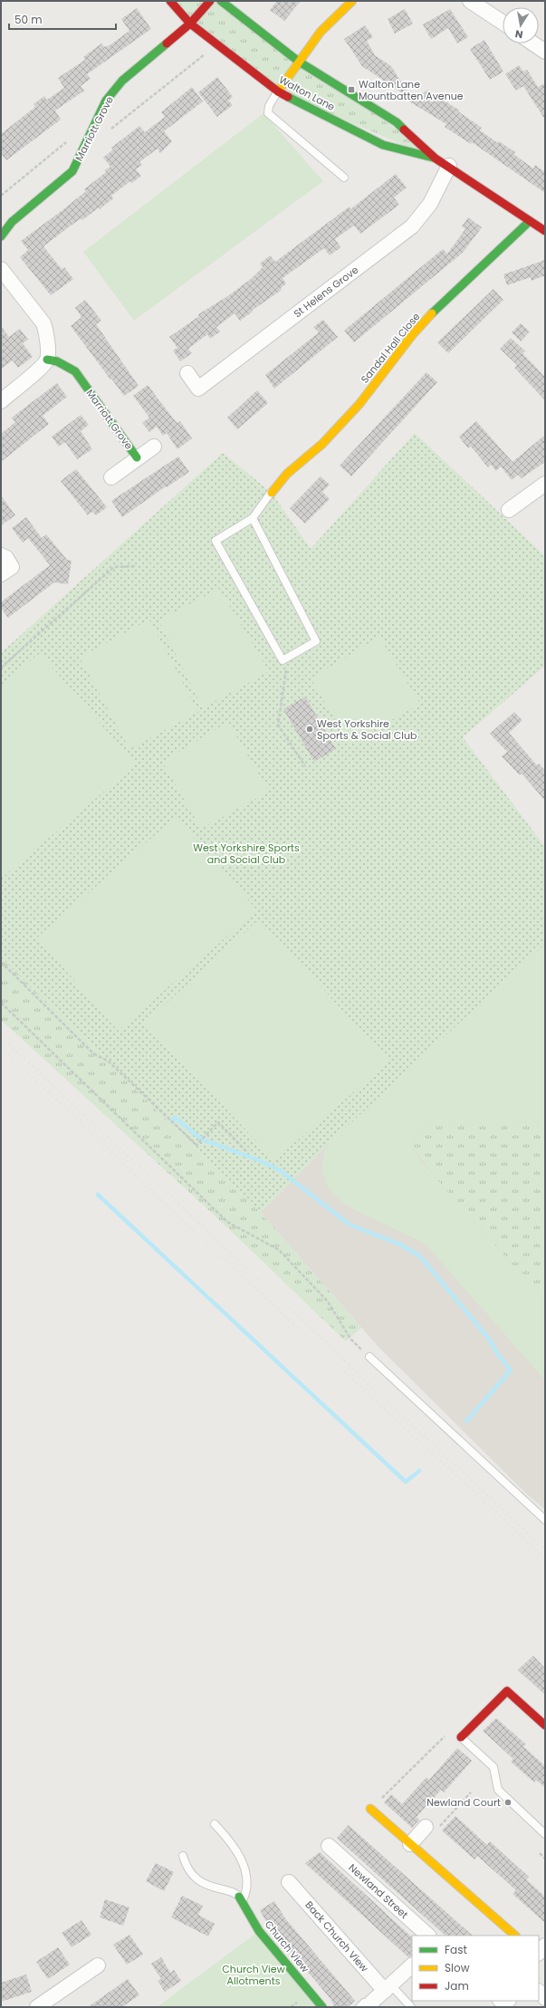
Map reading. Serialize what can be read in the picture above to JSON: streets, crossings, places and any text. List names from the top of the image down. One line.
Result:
{"streets":{"street":["Walton Lane","Marriott Grove","St Helens Grove","Sandal Hall Close","Newland Street","Back Church View","Church View"]},"crossings":[["Walton Lane","Marriott Grove"],["Walton Lane","St Helens Grove"],["Walton Lane","Sandal Hall Close"]],"parks":["West Yorkshire Sports and Social Club","Church View Allotments"],"places":{"transit":["Walton Lane Mountbatten Avenue"],"other":["West Yorkshire Sports & Social Club","Newland Court"]},"legend":["Fast","Slow","Jam"],"scale_bar":"50 m","north":"bottom"}
